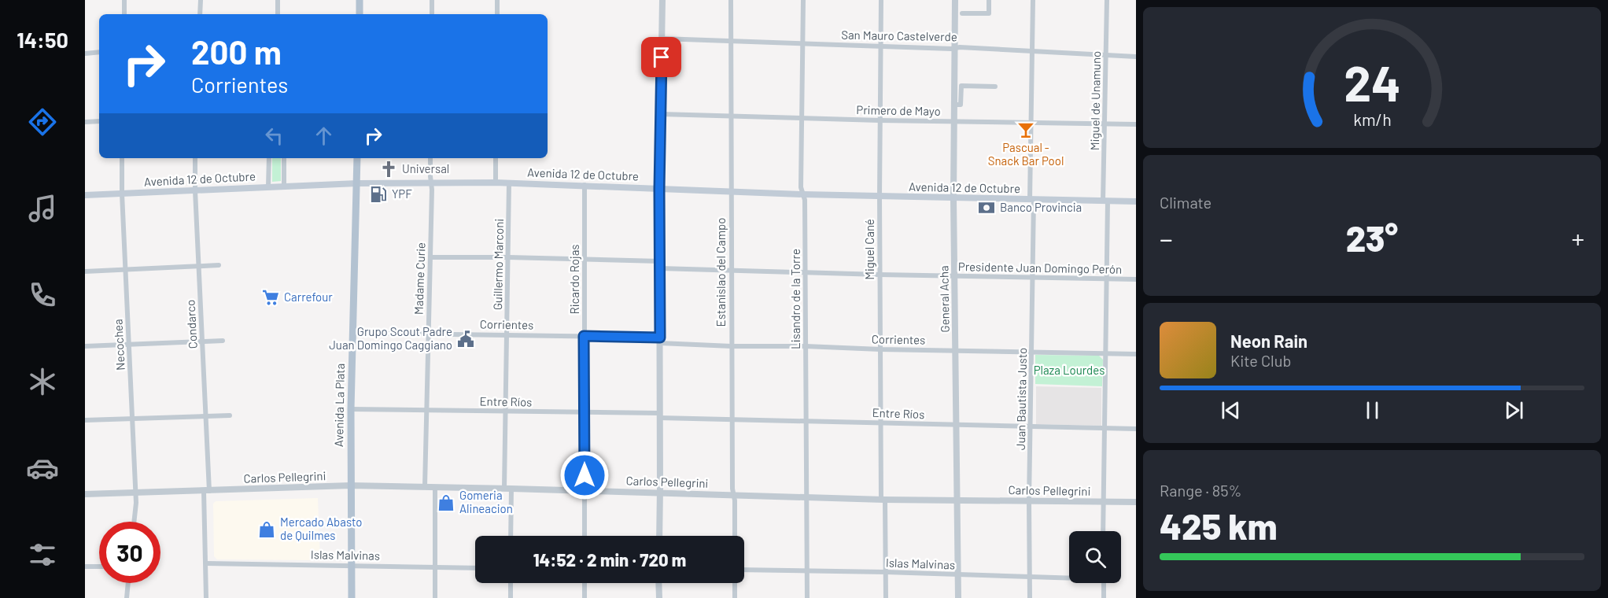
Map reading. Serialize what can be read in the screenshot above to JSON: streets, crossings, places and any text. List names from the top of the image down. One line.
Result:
{"streets":{"main road":["Avenida 12 de Octubre","Avenida La Plata"],"street":["San Mauro Castelverde","Miguel de Unamuno","Primero de Mayo","Miguel Cané","Guillermo Marconi","Presidente Juan Domingo Perón","Estanislao del Campo","Madame Curie","Ricardo Rojas","Lisandro de la Torre","General Acha","Condarco","Corrientes","Necochea","Juan Bautista Justo","Entre Ríos","Carlos Pellegrini","Islas Malvinas"]},"crossings":[["San Mauro Castelverde","Miguel de Unamuno"],["San Mauro Castelverde","Miguel Cané"],["San Mauro Castelverde","Estanislao del Campo"],["San Mauro Castelverde","Lisandro de la Torre"],["San Mauro Castelverde","General Acha"],["San Mauro Castelverde","Juan Bautista Justo"],["Miguel de Unamuno","Primero de Mayo"],["Miguel de Unamuno","Avenida 12 de Octubre"],["Miguel de Unamuno","Presidente Juan Domingo Perón"],["Miguel de Unamuno","Corrientes"],["Miguel de Unamuno","Entre Ríos"],["Miguel de Unamuno","Carlos Pellegrini"],["Primero de Mayo","Miguel Cané"],["Primero de Mayo","Estanislao del Campo"],["Primero de Mayo","Lisandro de la Torre"],["Primero de Mayo","General Acha"],["Primero de Mayo","Juan Bautista Justo"],["Avenida 12 de Octubre","Miguel Cané"],["Avenida 12 de Octubre","Guillermo Marconi"],["Avenida 12 de Octubre","Estanislao del Campo"],["Avenida 12 de Octubre","Madame Curie"],["Avenida 12 de Octubre","Ricardo Rojas"],["Avenida 12 de Octubre","Lisandro de la Torre"],["Avenida 12 de Octubre","General Acha"],["Avenida 12 de Octubre","Condarco"],["Avenida 12 de Octubre","Necochea"],["Avenida 12 de Octubre","Juan Bautista Justo"],["Avenida 12 de Octubre","Avenida La Plata"],["Miguel Cané","Presidente Juan Domingo Perón"],["Miguel Cané","Corrientes"],["Miguel Cané","Entre Ríos"],["Miguel Cané","Carlos Pellegrini"],["Miguel Cané","Islas Malvinas"],["Guillermo Marconi","Presidente Juan Domingo Perón"],["Guillermo Marconi","Corrientes"],["Guillermo Marconi","Entre Ríos"],["Guillermo Marconi","Carlos Pellegrini"],["Presidente Juan Domingo Perón","Estanislao del Campo"],["Presidente Juan Domingo Perón","Madame Curie"],["Presidente Juan Domingo Perón","Ricardo Rojas"],["Presidente Juan Domingo Perón","Lisandro de la Torre"],["Presidente Juan Domingo Perón","General Acha"],["Presidente Juan Domingo Perón","Juan Bautista Justo"],["Estanislao del Campo","Corrientes"],["Estanislao del Campo","Entre Ríos"],["Estanislao del Campo","Carlos Pellegrini"],["Madame Curie","Corrientes"],["Madame Curie","Entre Ríos"],["Madame Curie","Carlos Pellegrini"],["Ricardo Rojas","Corrientes"],["Ricardo Rojas","Entre Ríos"],["Ricardo Rojas","Carlos Pellegrini"],["Lisandro de la Torre","Corrientes"],["Lisandro de la Torre","Entre Ríos"],["Lisandro de la Torre","Carlos Pellegrini"],["Lisandro de la Torre","Islas Malvinas"],["General Acha","Corrientes"],["General Acha","Entre Ríos"],["General Acha","Carlos Pellegrini"],["General Acha","Islas Malvinas"],["Condarco","Carlos Pellegrini"],["Condarco","Islas Malvinas"],["Corrientes","Juan Bautista Justo"],["Corrientes","Avenida La Plata"],["Necochea","Carlos Pellegrini"],["Juan Bautista Justo","Entre Ríos"],["Juan Bautista Justo","Carlos Pellegrini"],["Juan Bautista Justo","Islas Malvinas"],["Entre Ríos","Avenida La Plata"],["Avenida La Plata","Carlos Pellegrini"],["Avenida La Plata","Islas Malvinas"]],"parks":["Plaza Lourdes"],"places":{"bar":["Pascual - Snack Bar Pool"],"church":["Universal"],"fuel station":["YPF"],"bank":["Banco Provincia"],"supermarket":["Carrefour"],"public building":["Grupo Scout Padre Juan Domingo Caggiano"],"shop":["Gomeria Alineacion","Mercado Abasto de Quilmes"]},"page":{"tabs":"14:50","turn":["200 m","Corrientes"],"tile":["Climate",["Range · 85%","425 km"]],"heat":["−","23°","+"],"song":["Neon Rain","Kite Club"],"limit":"30","trip":"14:52 · 2 min · 720 m","gauge":["24","km/h"]}}
